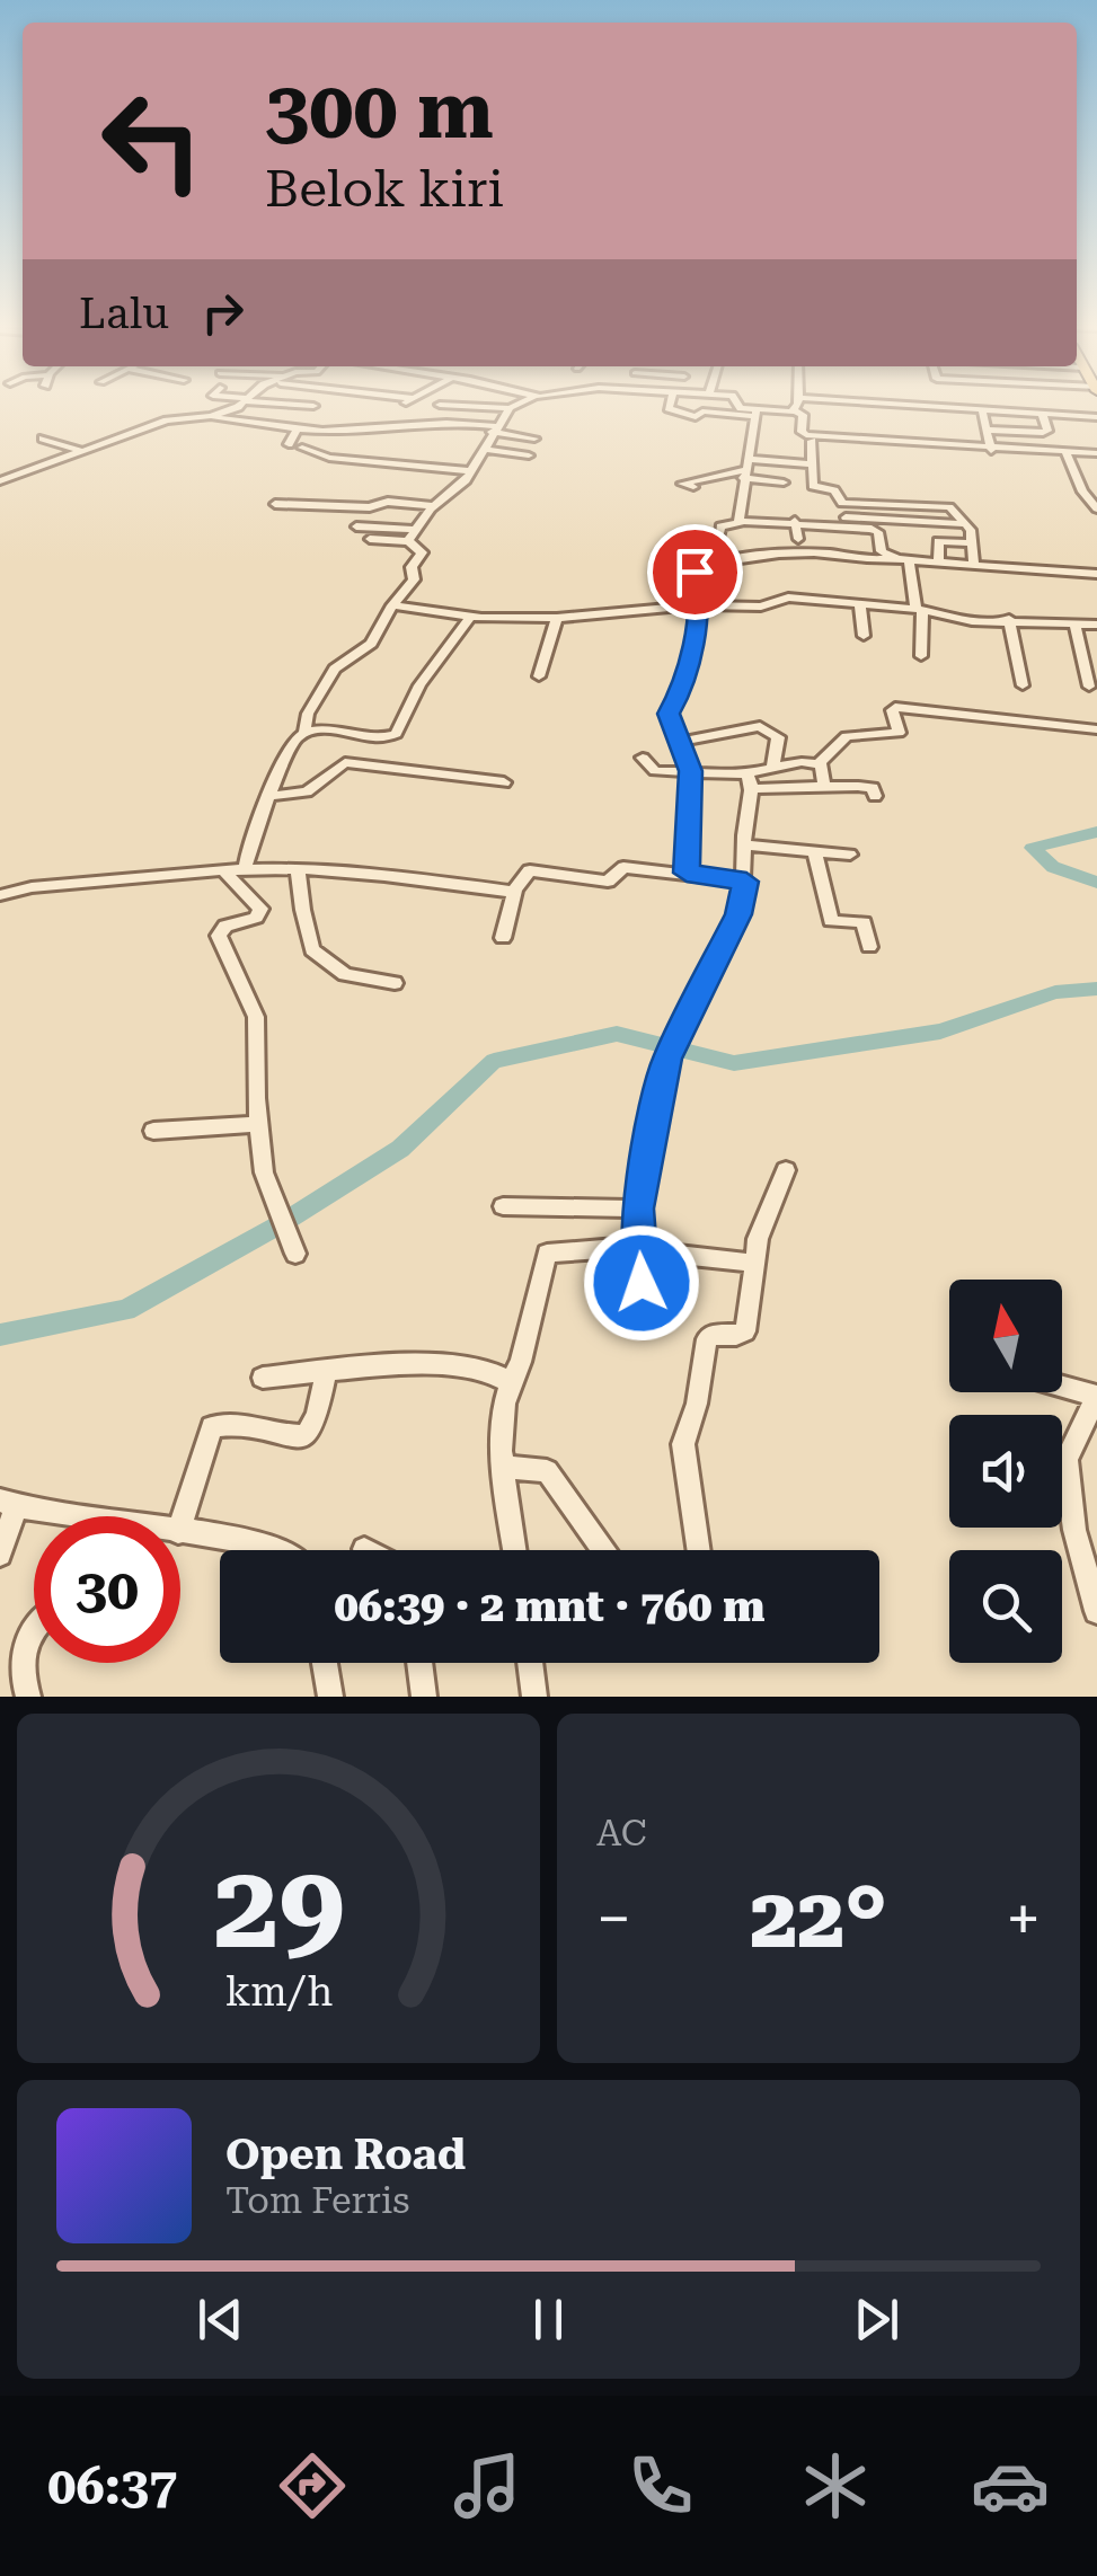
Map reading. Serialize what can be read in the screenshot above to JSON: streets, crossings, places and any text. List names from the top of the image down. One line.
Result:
{"north":"top","page":{"turn":["300 m","Belok kiri"],"then":"Lalu","limit":"30","trip":"06:39 · 2 mnt · 760 m","tile":"AC","heat":["−","22°","+"],"song":["Open Road","Tom Ferris"],"tabs":"06:37","gauge":["29","km/h"]}}
